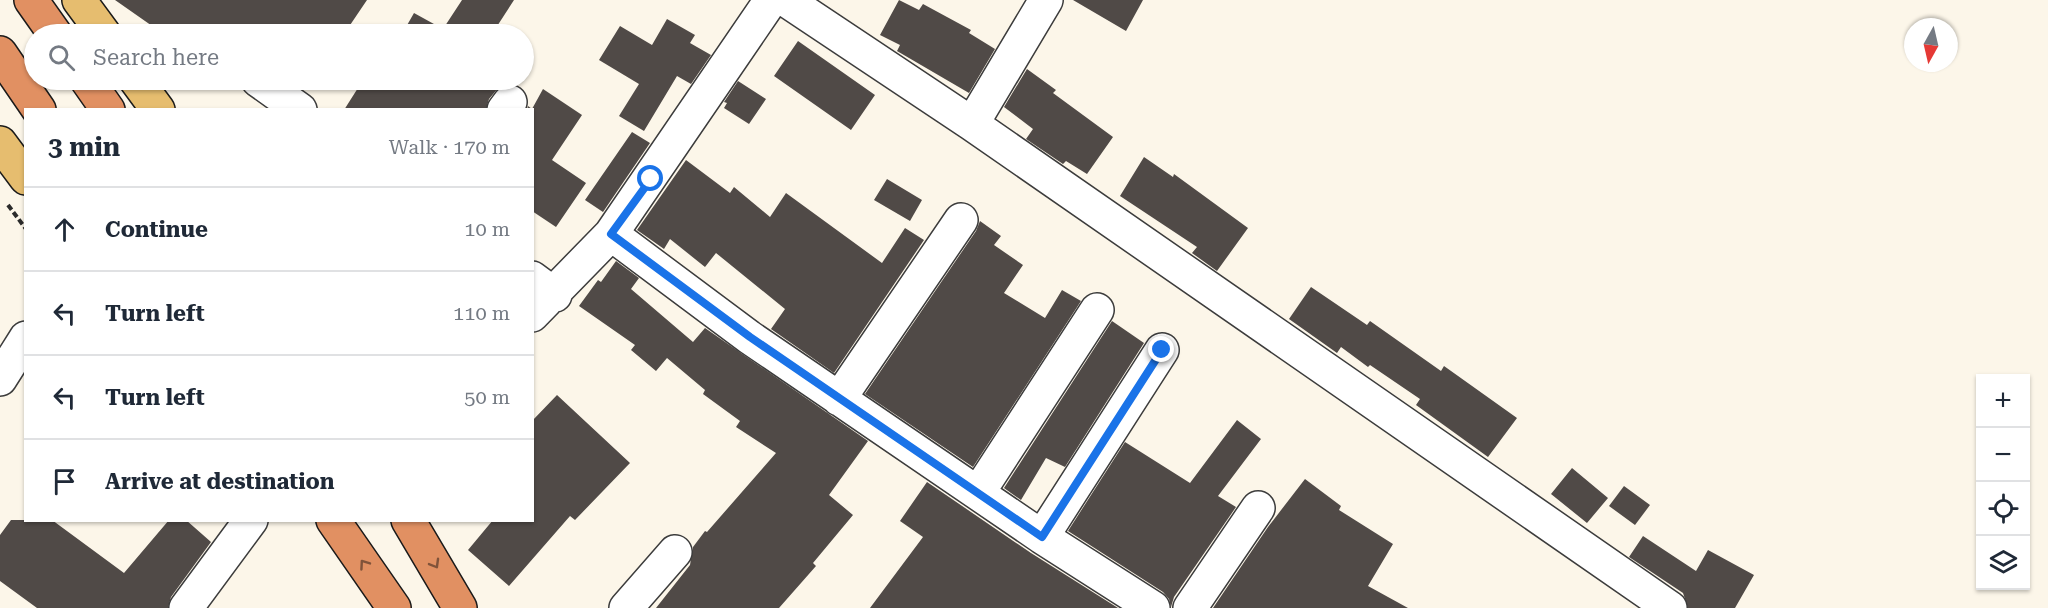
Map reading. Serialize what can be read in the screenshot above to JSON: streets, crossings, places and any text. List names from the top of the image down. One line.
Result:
{"north":"bottom","page":{"search":"Search here","heading":["3 min","Walk · 170 m"],"list":[["Continue","10 m"],["Turn left","110 m"],["Turn left","50 m"],"Arrive at destination"],"map_buttons":["+","−"]}}
